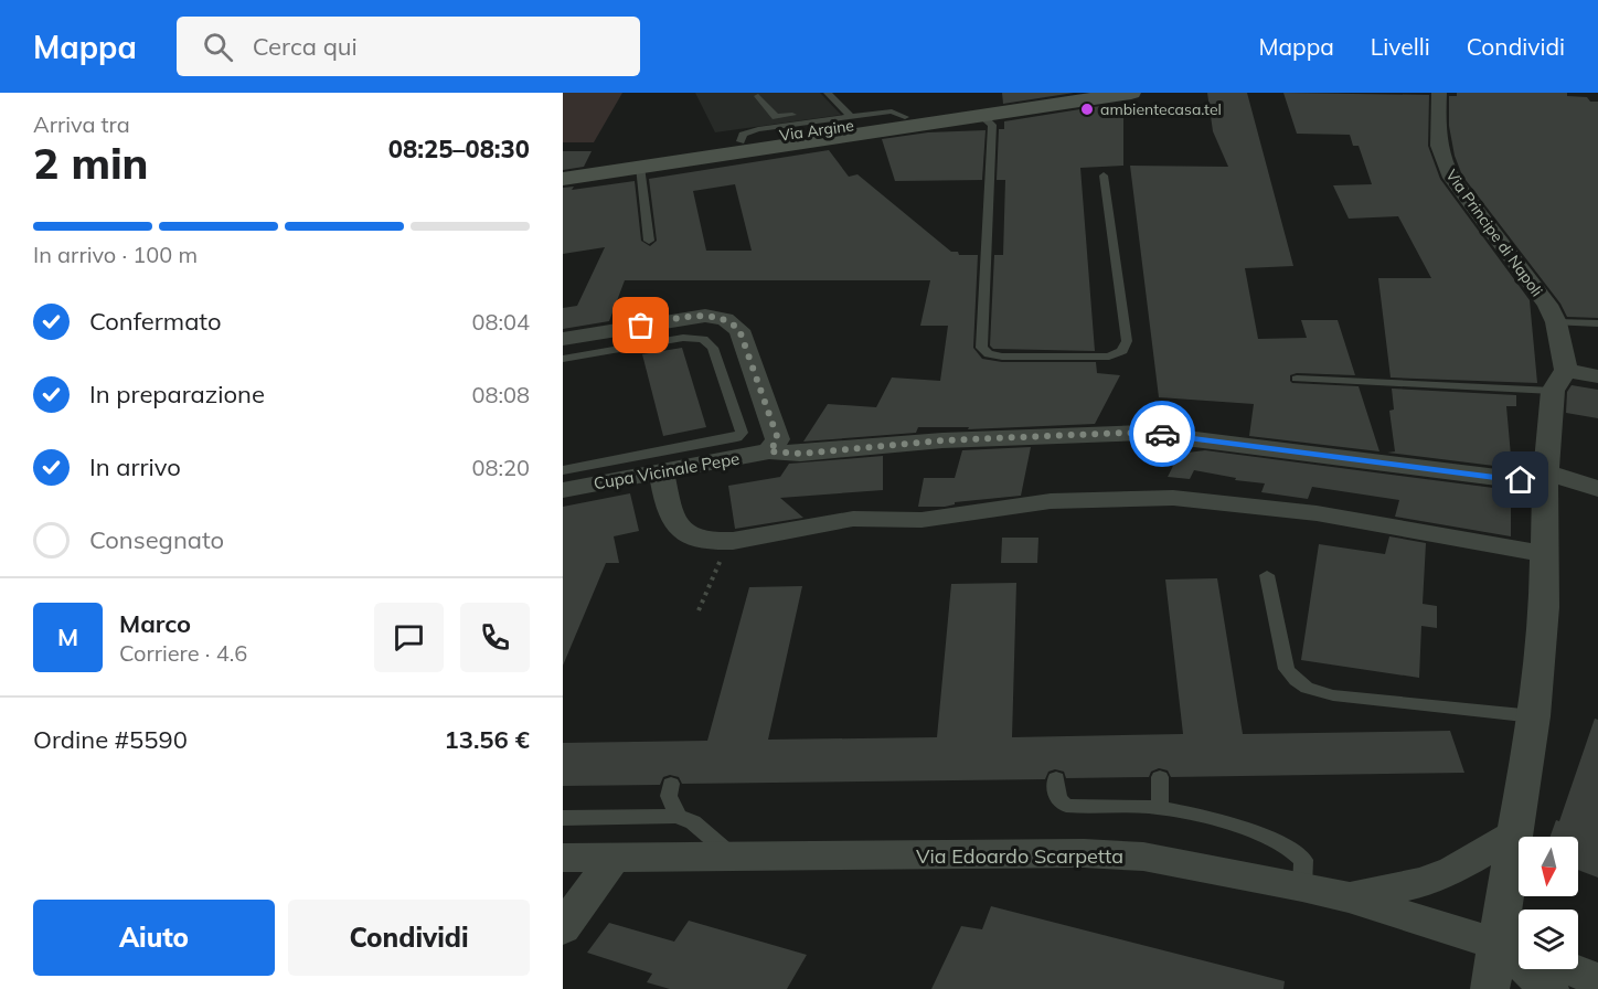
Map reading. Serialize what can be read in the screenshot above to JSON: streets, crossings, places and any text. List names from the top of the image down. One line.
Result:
{"streets":{"street":["Via Argine","Via Principe di Napoli","Cupa Vicinale Pepe","Via Edoardo Scarpetta"]},"crossings":[["Via Principe di Napoli","Cupa Vicinale Pepe"],["Via Principe di Napoli","Via Edoardo Scarpetta"]],"places":["ambientecasa.tel"],"north":"bottom","page":{"header":"Mappa","search":"Cerca qui","nav":["Mappa","Livelli","Condividi"],"heading":["2 min","Arriva tra","08:25–08:30"],"panel":["Marco","Corriere · 4.6","Ordine #5590","13.56 €"],"bar":"In arrivo · 100 m","list":[["Confermato","08:04"],["In preparazione","08:08"],["In arrivo","08:20"],"Consegnato"],"round":"M","buttons":["Aiuto","Condividi"]}}
